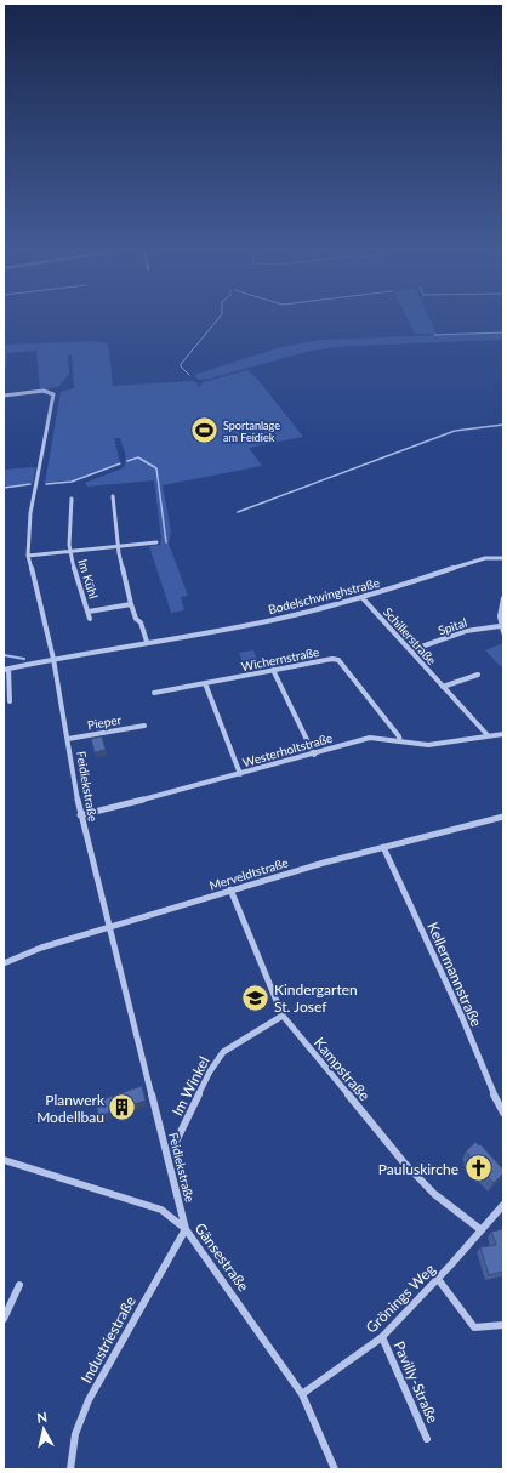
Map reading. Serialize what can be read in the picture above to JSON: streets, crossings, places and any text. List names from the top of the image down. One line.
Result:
{"streets":{"street":["Im Kühl","Bodelschwinghstraße","Spital","Schillerstraße","Wichernstraße","Pieper","Westerholtstraße","Feidiekstraße","Merveldtstraße","Kellermannstraße","Kampstraße","Im Winkel","Gänsestraße","Grönings Weg","Industriestraße","Pavilly-Straße"]},"crossings":[["Im Kühl","Feidiekstraße"],["Bodelschwinghstraße","Schillerstraße"],["Bodelschwinghstraße","Feidiekstraße"],["Spital","Schillerstraße"],["Schillerstraße","Westerholtstraße"],["Wichernstraße","Westerholtstraße"],["Pieper","Feidiekstraße"],["Westerholtstraße","Feidiekstraße"],["Feidiekstraße","Merveldtstraße"],["Feidiekstraße","Gänsestraße"],["Feidiekstraße","Industriestraße"],["Merveldtstraße","Kellermannstraße"],["Merveldtstraße","Kampstraße"],["Kampstraße","Im Winkel"],["Kampstraße","Grönings Weg"],["Gänsestraße","Grönings Weg"],["Gänsestraße","Industriestraße"],["Grönings Weg","Pavilly-Straße"]],"places":{"sports":["Sportanlage am Feidiek"],"school or university":["Kindergarten St. Josef"],"building":["Planwerk Modellbau"],"church":["Pauluskirche"]},"north":"top"}
